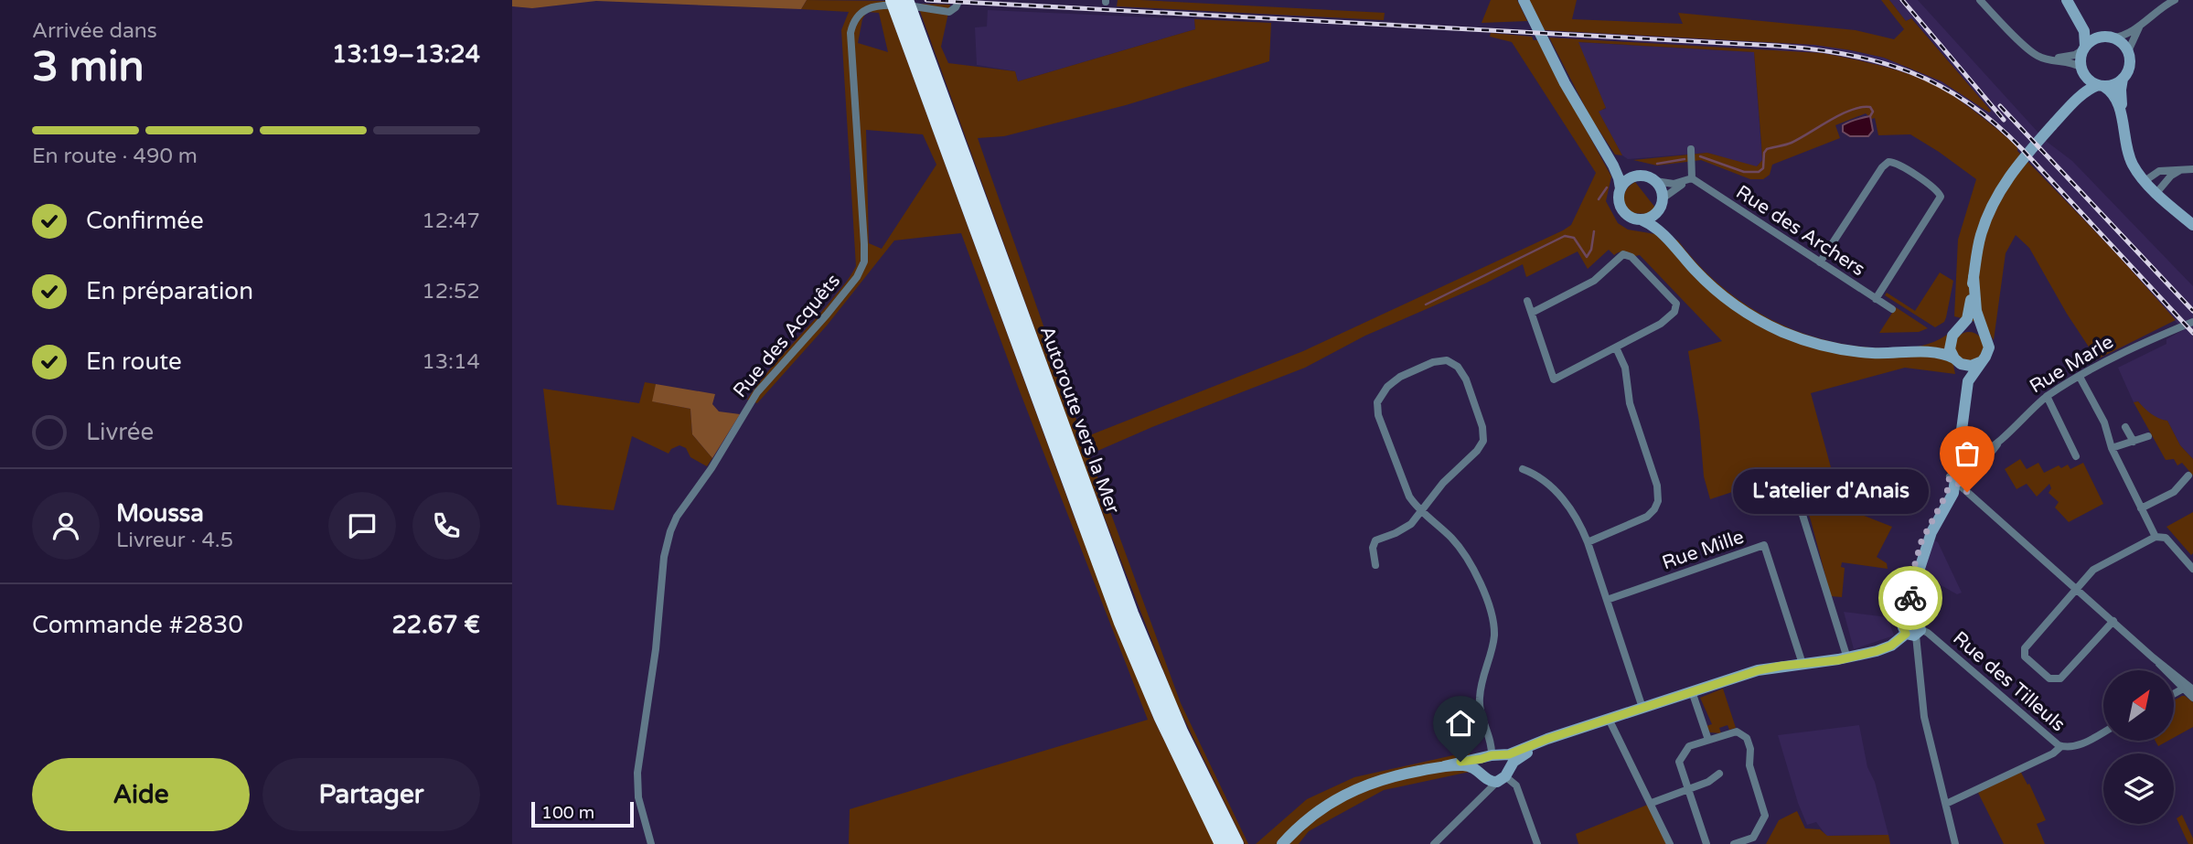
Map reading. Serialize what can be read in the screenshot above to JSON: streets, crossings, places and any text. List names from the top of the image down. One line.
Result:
{"streets":{"highway":["Autoroute vers la Mer"],"street":["Rue des Archers","Rue des Acquêts","Rue Marle","Rue Mille","Rue des Tilleuls"]},"places":["L'atelier d'Anais"],"scale_bar":"100 m","north":"top right","page":{"heading":["3 min","Arrivée dans","13:19–13:24"],"panel":["Moussa","Livreur · 4.5","Commande #2830","22.67 €"],"bar":"En route · 490 m","list":[["Confirmée","12:47"],["En préparation","12:52"],["En route","13:14"],"Livrée"],"bubble":"L'atelier d'Anais","buttons":["Aide","Partager"],"scale":"100 m"}}
